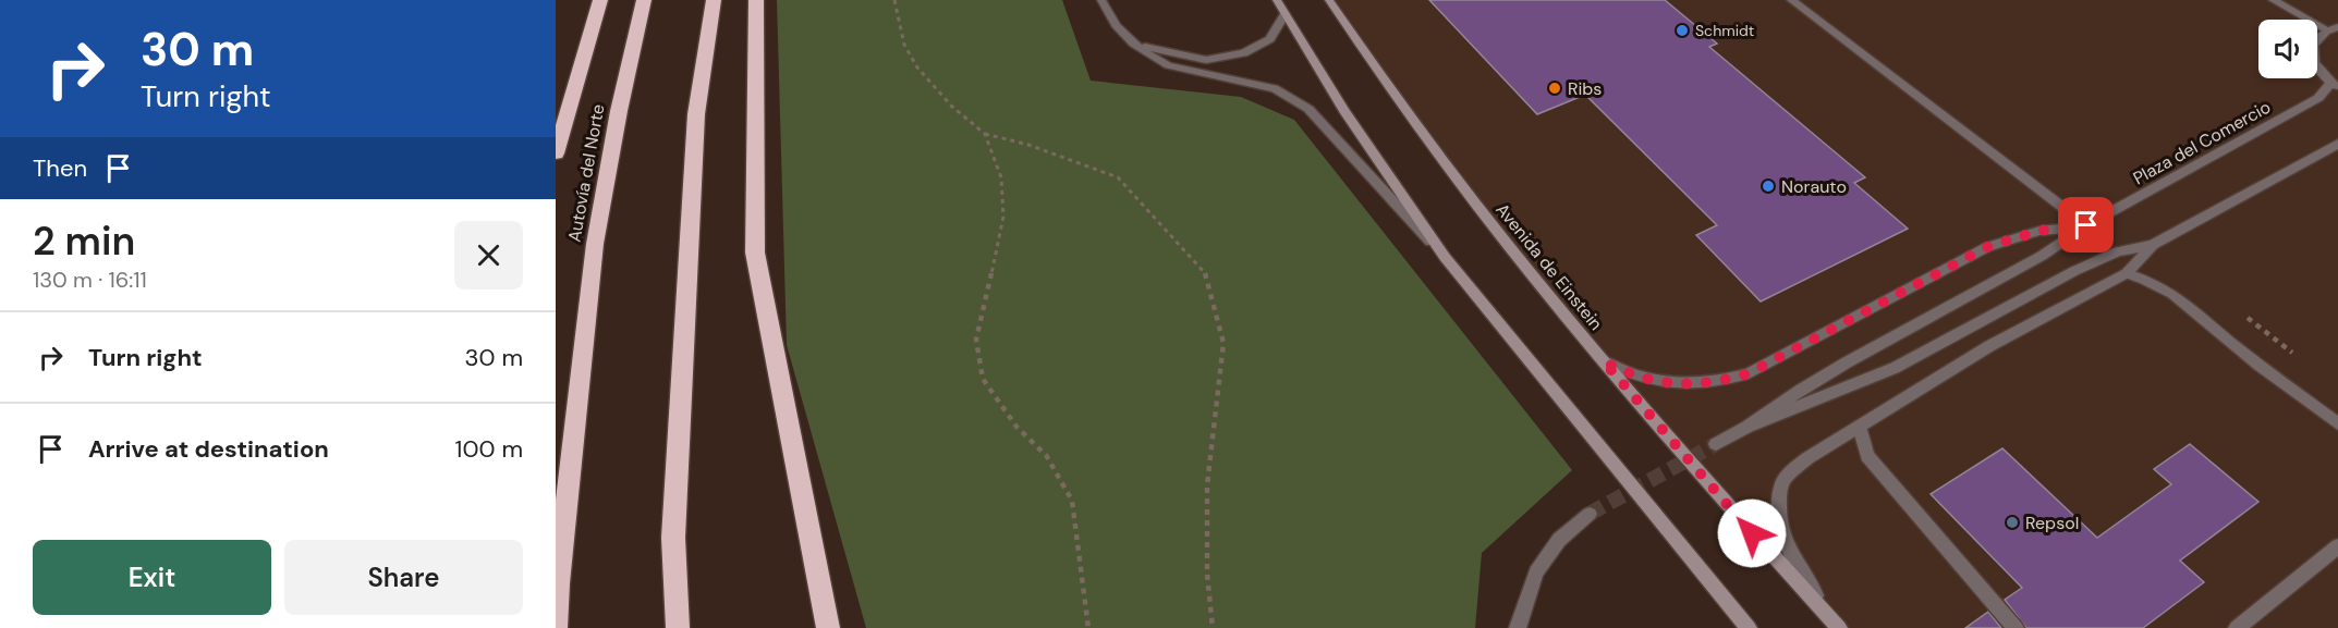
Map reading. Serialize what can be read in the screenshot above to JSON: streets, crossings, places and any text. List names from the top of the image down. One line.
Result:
{"streets":{"highway":["Autovía del Norte"],"street":["Plaza del Comercio","Avenida de Einstein"]},"places":["Schmidt","Ribs","Norauto","Repsol"],"page":{"turn":["30 m","Turn right"],"then":"Then","heading":["2 min","130 m · 16:11"],"list":[{"name":"Turn right","value":"30 m"},{"name":"Arrive at destination","value":"100 m"}],"buttons":["Exit","Share"]}}
